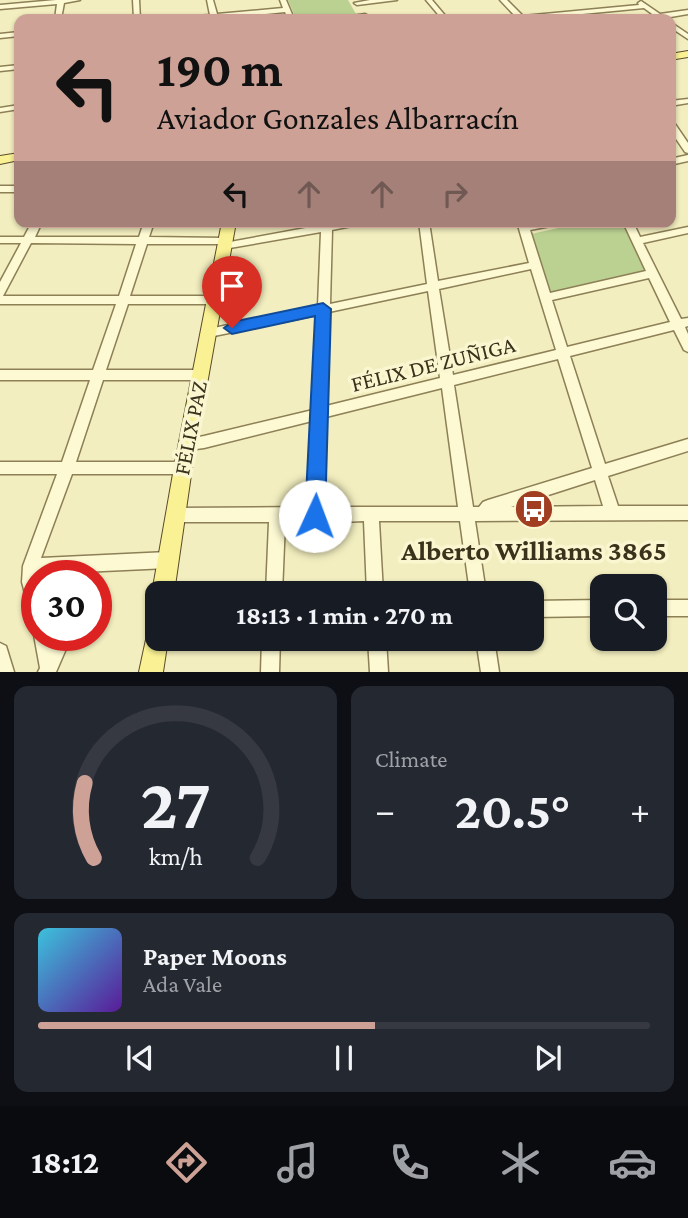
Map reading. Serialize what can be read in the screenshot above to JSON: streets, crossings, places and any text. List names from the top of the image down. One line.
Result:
{"streets":{"main road":["FÉLIX PAZ"],"street":["FÉLIX DE ZUÑIGA"]},"crossings":[["FÉLIX DE ZUÑIGA","FÉLIX PAZ"]],"places":{"bus stop":["Alberto Williams 3865"]},"page":{"turn":["190 m","Aviador Gonzales Albarracín"],"limit":"30","trip":"18:13 · 1 min · 270 m","tile":"Climate","heat":["−","20.5°","+"],"song":["Paper Moons","Ada Vale"],"tabs":"18:12","gauge":["27","km/h"]}}
